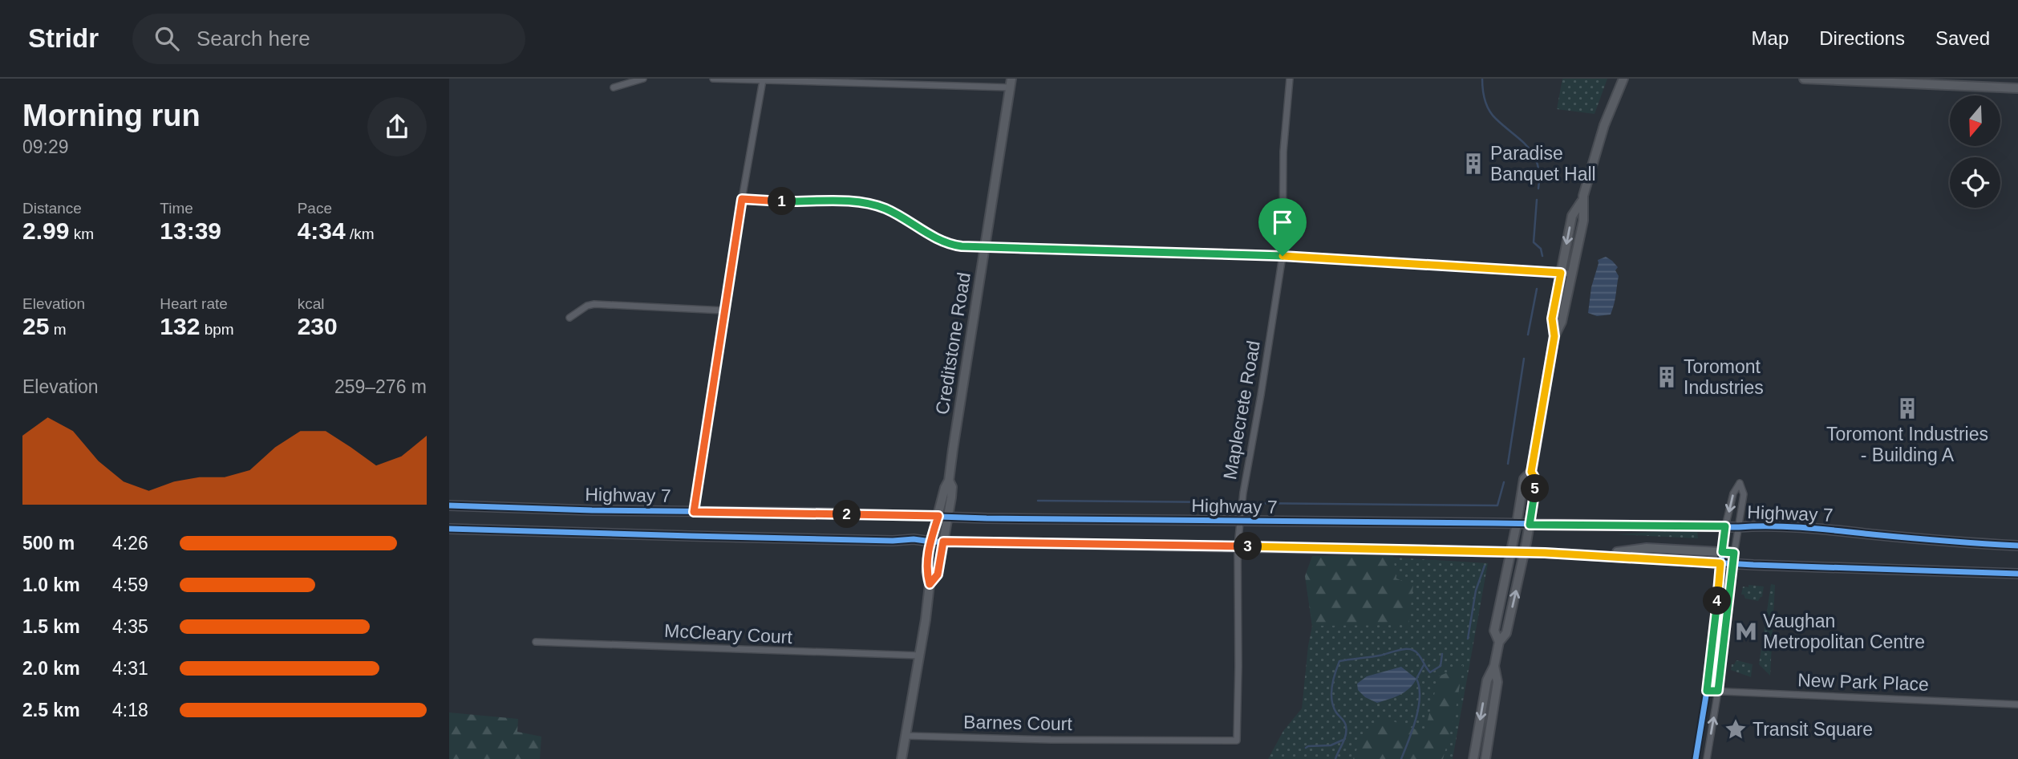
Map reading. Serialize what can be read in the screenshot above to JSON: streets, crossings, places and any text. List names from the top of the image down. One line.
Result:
{"streets":{"main road":["Creditstone Road","Highway 7"],"street":["Maplecrete Road","McCleary Court","New Park Place","Barnes Court"]},"crossings":[["Creditstone Road","Highway 7"],["Creditstone Road","McCleary Court"],["Creditstone Road","Barnes Court"],["Maplecrete Road","Highway 7"],["Maplecrete Road","Barnes Court"]],"places":{"building":["Paradise Banquet Hall","Toromont Industries","Toromont Industries - Building A"],"metro station":["Vaughan Metropolitan Centre"],"place":["Transit Square"]},"north":"bottom","page":{"header":"Stridr","search":"Search here","nav":["Map","Directions","Saved"],"heading":["Morning run","09:29"],"stats":[["Distance","2.99 km"],["Time","13:39"],["Pace","4:34 /km"],["Elevation","25 m"],["Heart rate","132 bpm"],["kcal","230"]],"pins":["1","5","2","3","4"],"chart":["Elevation","259–276 m"],"list":[{"name":"500 m","note":"4:26"},{"name":"1.0 km","note":"4:59"},{"name":"1.5 km","note":"4:35"},{"name":"2.0 km","note":"4:31"},{"name":"2.5 km","note":"4:18"}]}}
